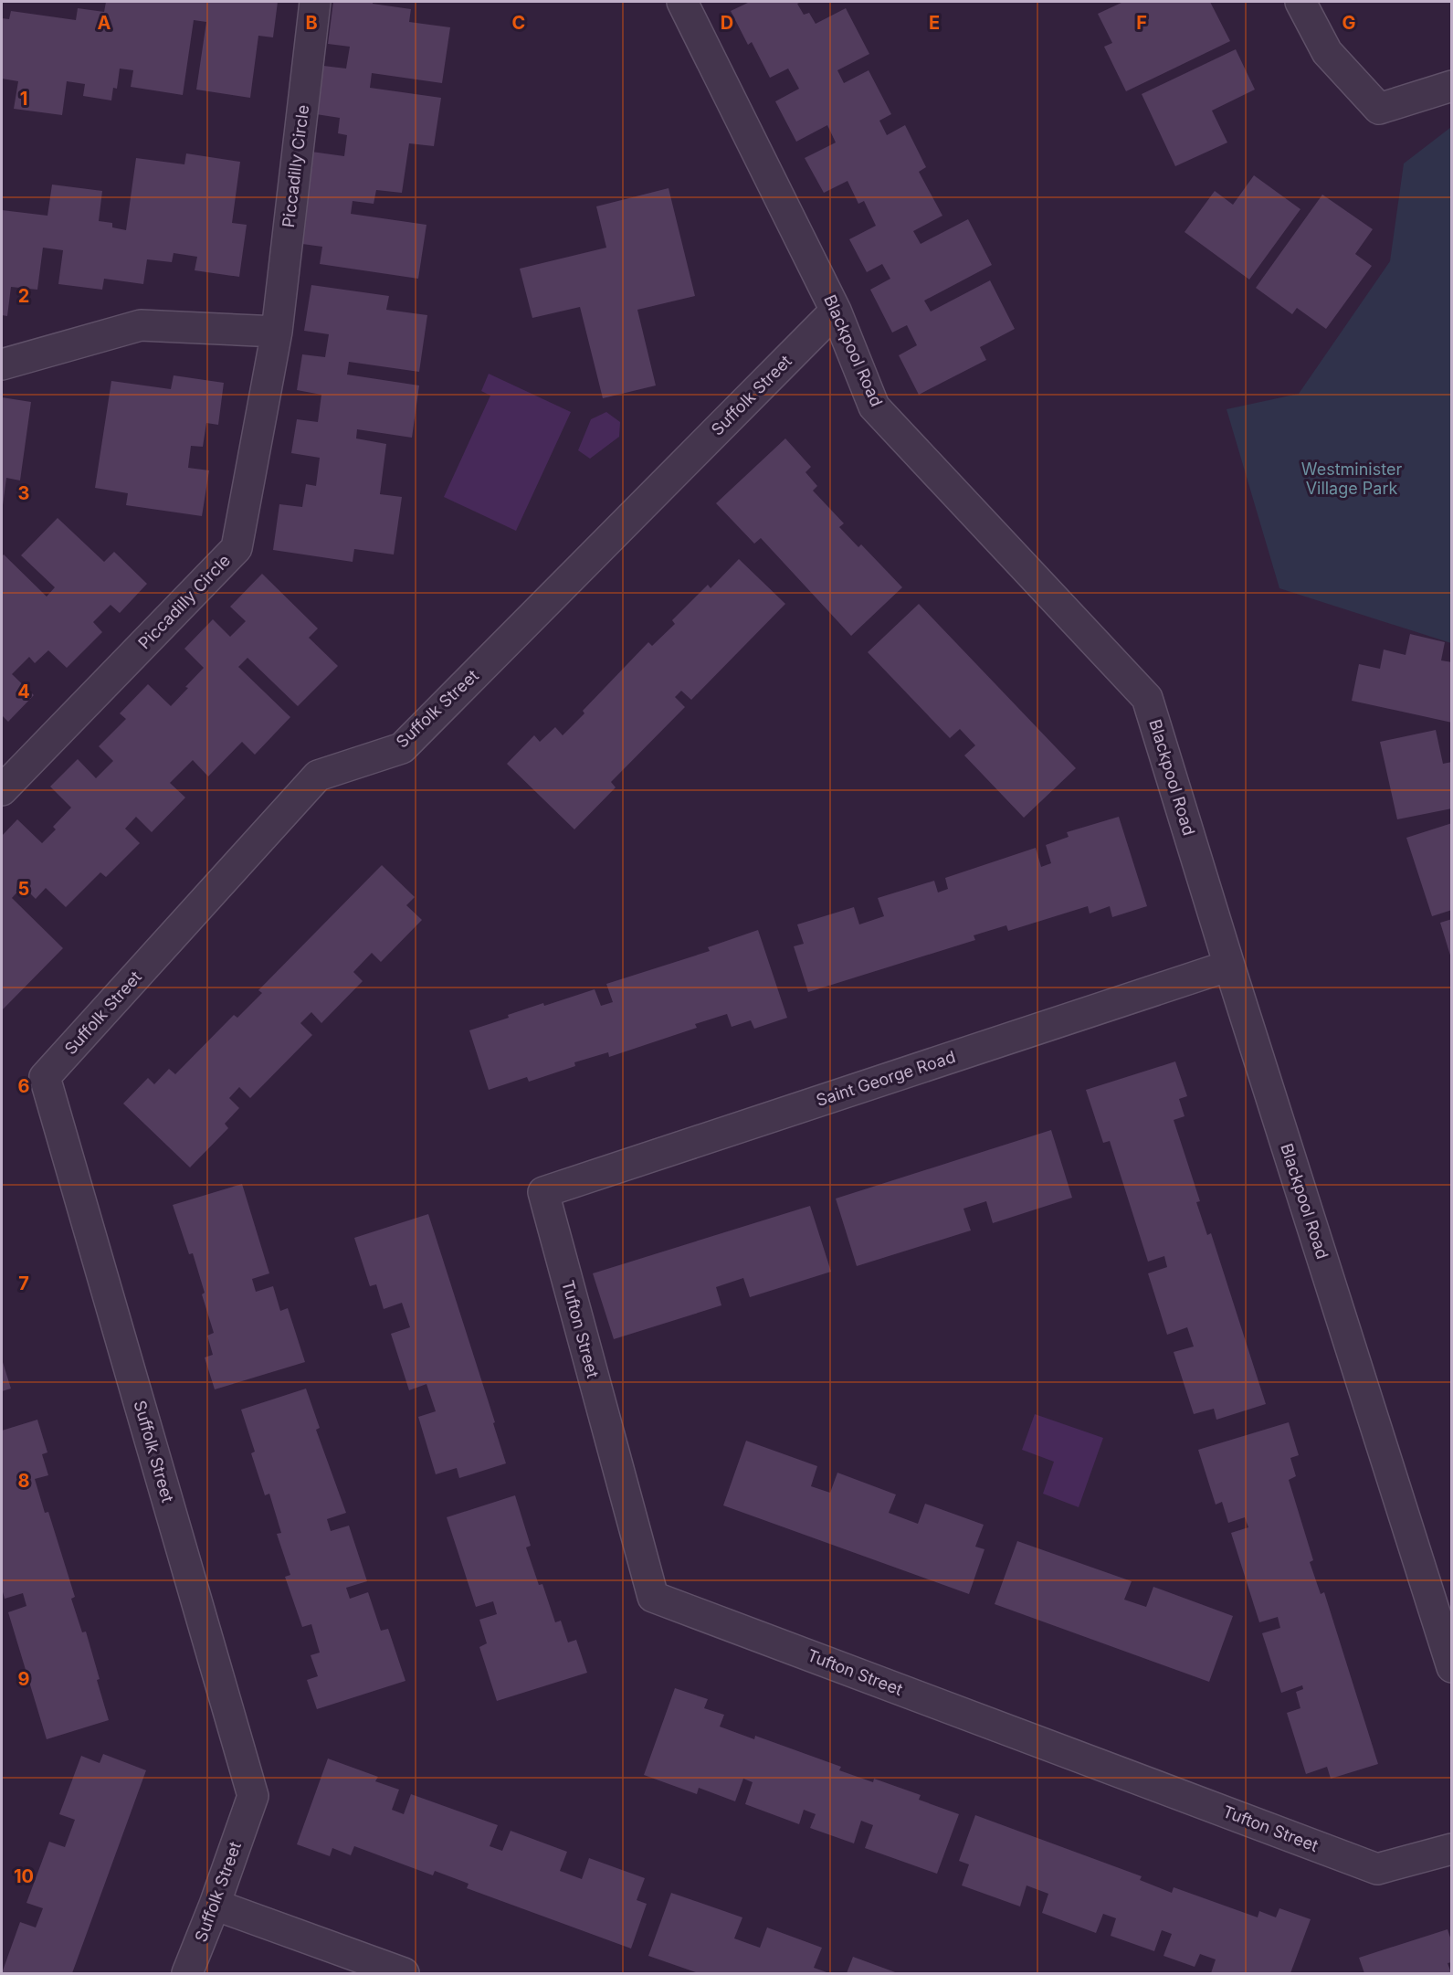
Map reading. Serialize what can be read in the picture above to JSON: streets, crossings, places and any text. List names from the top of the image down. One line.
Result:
{"streets":{"street":["Piccadilly Circle","Blackpool Road","Suffolk Street","Saint George Road","Tufton Street"]},"crossings":[["Blackpool Road","Suffolk Street"],["Blackpool Road","Saint George Road"],["Saint George Road","Tufton Street"]],"parks":["Westminister Village Park"],"grid":{"columns":["A","B","C","D","E","F","G"],"rows":["1","2","3","4","5","6","7","8","9","10"]}}
